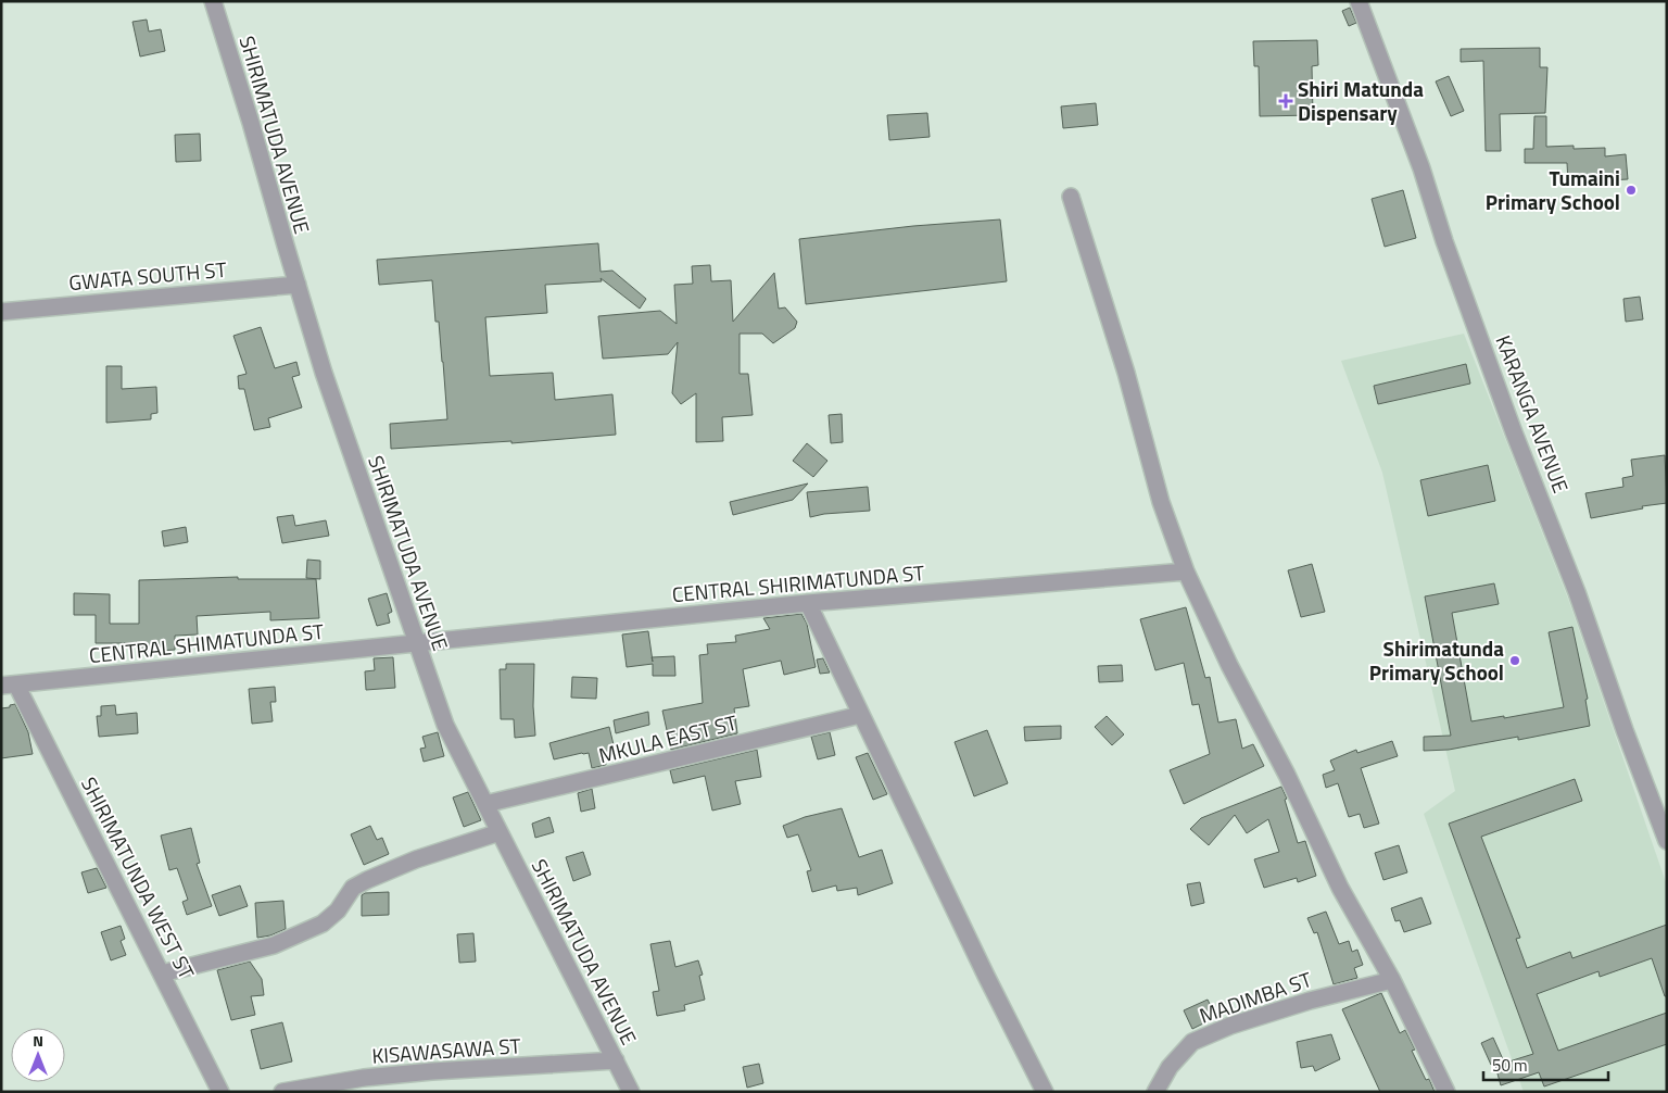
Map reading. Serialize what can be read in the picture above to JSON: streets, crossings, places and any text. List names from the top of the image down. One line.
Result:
{"streets":{"street":["SHIRIMATUDA AVENUE","GWATA SOUTH ST","KARANGA AVENUE","CENTRAL SHIRIMATUNDA ST","CENTRAL SHIMATUNDA ST","MKULA EAST ST","SHIRIMATUNDA WEST ST","MADIMBA ST","KISAWASAWA ST"]},"crossings":[["SHIRIMATUDA AVENUE","GWATA SOUTH ST"],["SHIRIMATUDA AVENUE","CENTRAL SHIRIMATUNDA ST"],["SHIRIMATUDA AVENUE","CENTRAL SHIMATUNDA ST"],["SHIRIMATUDA AVENUE","MKULA EAST ST"],["SHIRIMATUDA AVENUE","KISAWASAWA ST"],["CENTRAL SHIRIMATUNDA ST","CENTRAL SHIMATUNDA ST"],["CENTRAL SHIMATUNDA ST","SHIRIMATUNDA WEST ST"]],"places":{"health":["Shiri Matunda Dispensary"],"other":["Tumaini Primary School","Shirimatunda Primary School"]},"scale_bar":"50 m","north":"top"}
